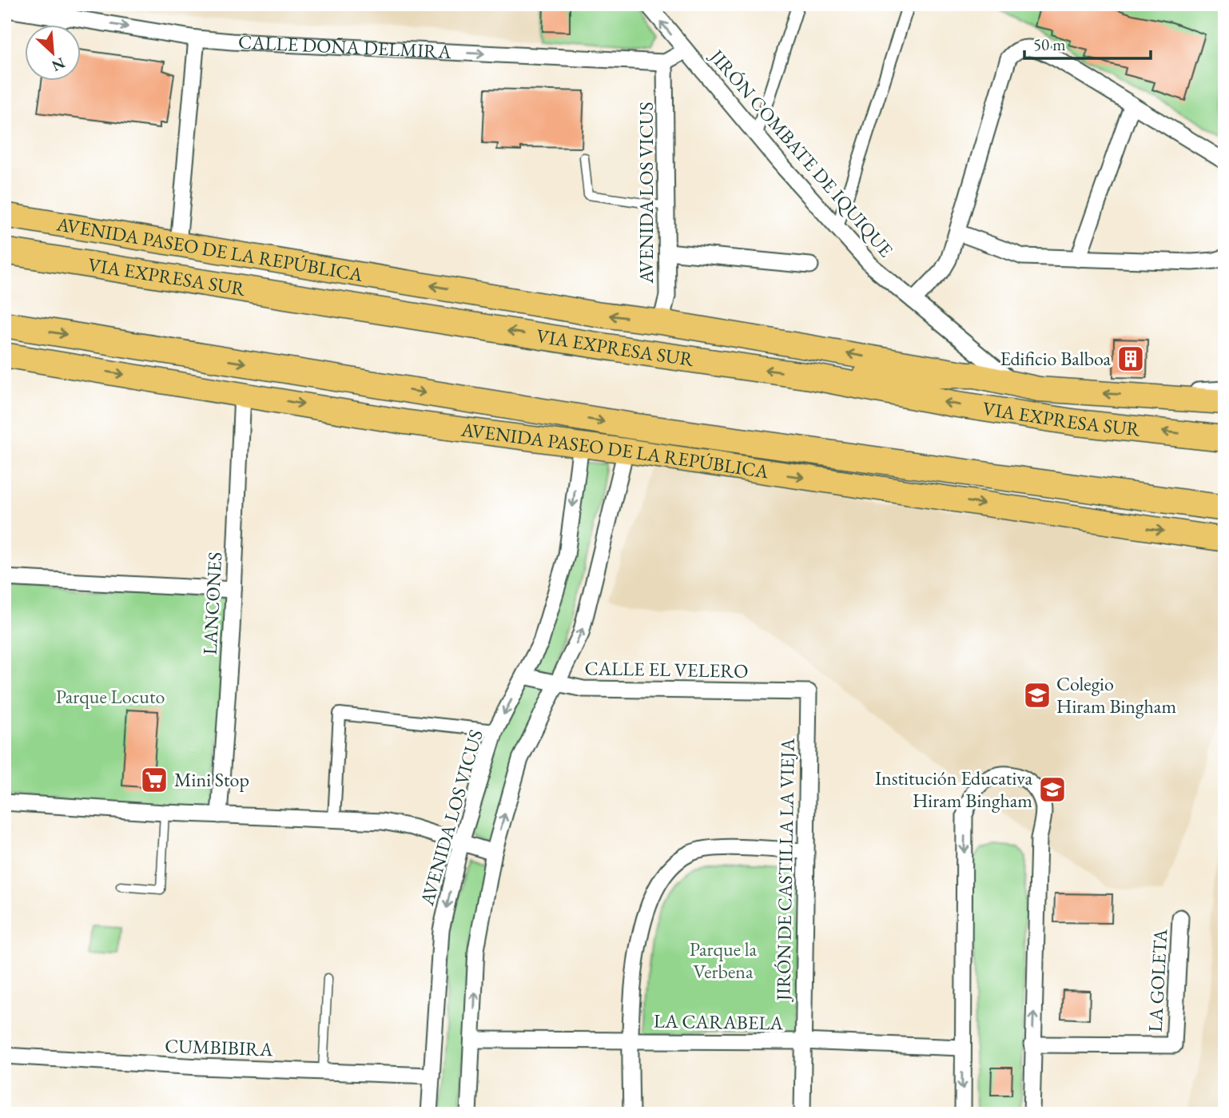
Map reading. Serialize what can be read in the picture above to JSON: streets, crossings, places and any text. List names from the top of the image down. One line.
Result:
{"streets":{"highway":["VIA EXPRESA SUR"],"main road":["AVENIDA PASEO DE LA REPÚBLICA"],"street":["CALLE DOÑA DELMIRA","JIRÓN COMBATE DE IQUIQUE","AVENIDA LOS VICUS","LANCONES","CALLE EL VELERO","JIRÓN DE CASTILLA LA VIEJA","LA GOLETA","LA CARABELA","CUMBIBIRA"]},"crossings":[["CALLE DOÑA DELMIRA","AVENIDA LOS VICUS"],["JIRÓN COMBATE DE IQUIQUE","AVENIDA PASEO DE LA REPÚBLICA"],["AVENIDA LOS VICUS","AVENIDA PASEO DE LA REPÚBLICA"],["AVENIDA LOS VICUS","CALLE EL VELERO"],["AVENIDA LOS VICUS","CUMBIBIRA"],["AVENIDA PASEO DE LA REPÚBLICA","LANCONES"],["CALLE EL VELERO","JIRÓN DE CASTILLA LA VIEJA"],["JIRÓN DE CASTILLA LA VIEJA","LA CARABELA"]],"one_way":["CALLE DOÑA DELMIRA"],"parks":["Parque Locuto","Parque la Verbena"],"places":{"building":["Edificio Balboa"],"school or university":["Colegio Hiram Bingham","Institución Educativa Hiram Bingham"],"supermarket":["Mini Stop"]},"scale_bar":"50 m","north":"bottom right"}
